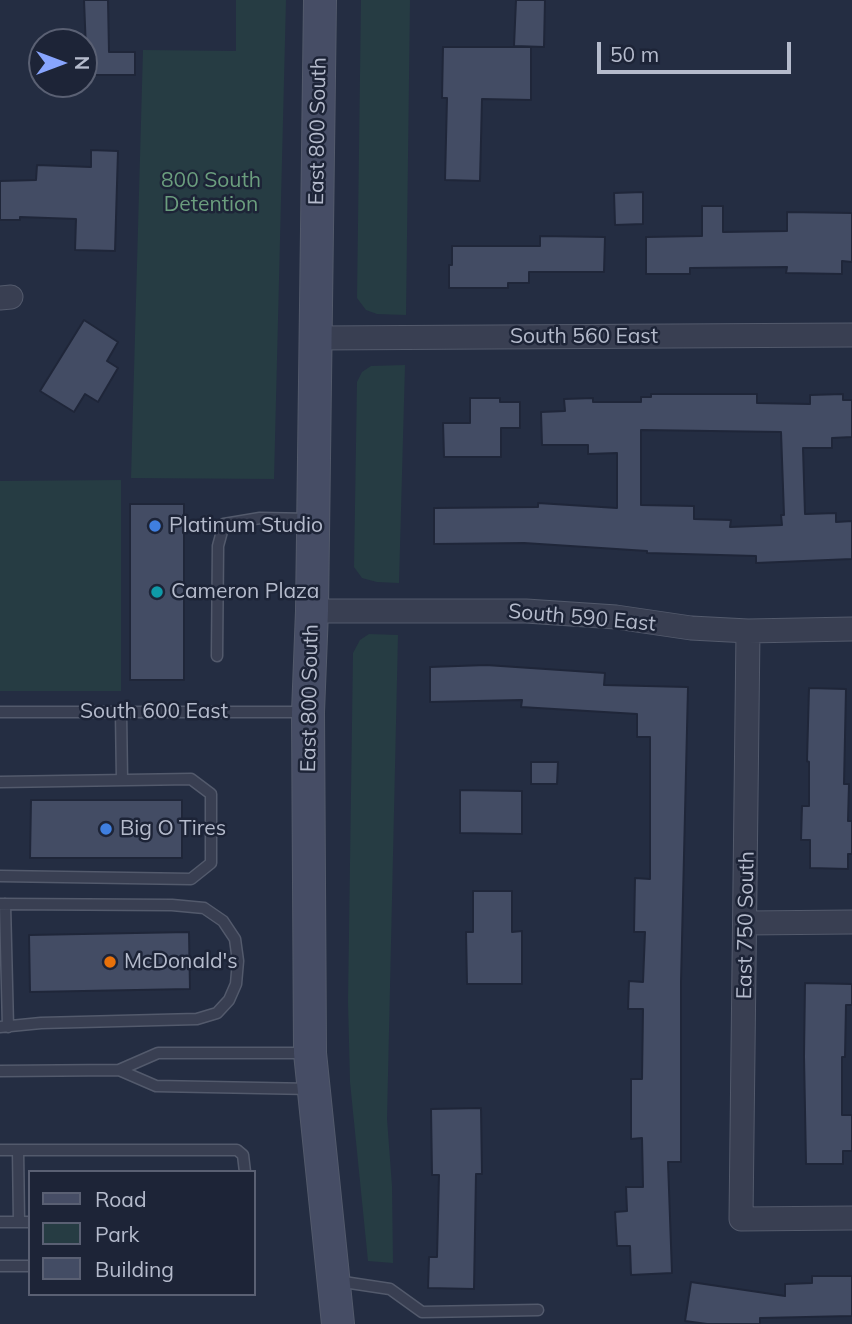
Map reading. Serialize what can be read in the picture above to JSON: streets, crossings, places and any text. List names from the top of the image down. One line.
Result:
{"streets":{"main road":["East 800 South"],"street":["South 560 East","South 590 East","East 750 South"],"lane":["South 600 East"]},"crossings":[["East 800 South","South 560 East"],["East 800 South","South 590 East"],["East 800 South","South 600 East"],["South 590 East","East 750 South"]],"parks":["800 South Detention"],"places":["Platinum Studio","Cameron Plaza","Big O Tires","McDonald's"],"legend":["Road","Park","Building"],"scale_bar":"50 m","north":"right"}
